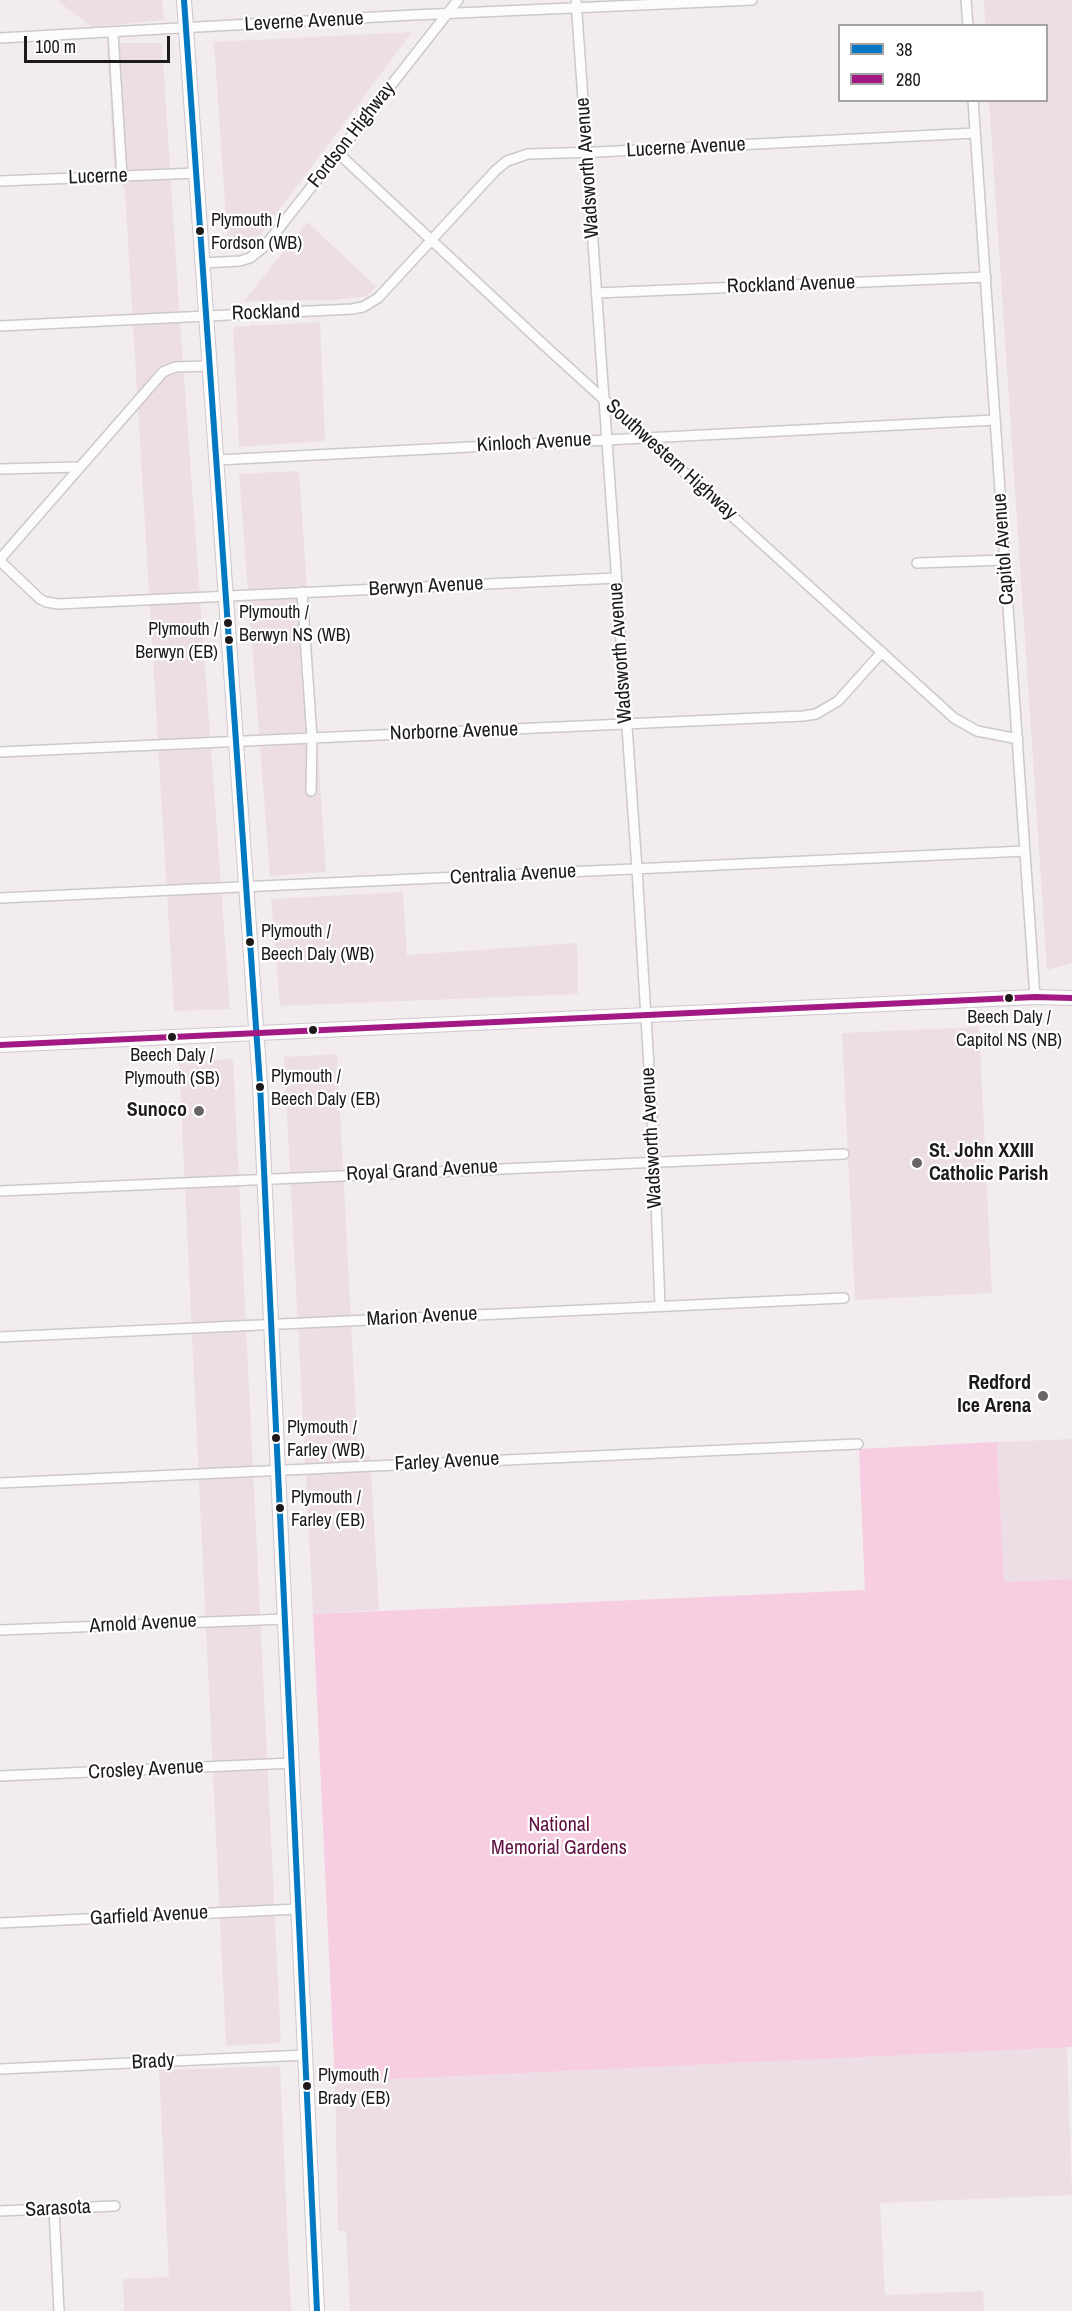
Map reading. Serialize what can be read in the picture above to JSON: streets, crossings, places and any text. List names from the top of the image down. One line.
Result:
{"streets":{"street":["Leverne Avenue","Fordson Highway","Lucerne Avenue","Wadsworth Avenue","Lucerne","Rockland Avenue","Rockland","Kinloch Avenue","Southwestern Highway","Capitol Avenue","Berwyn Avenue","Norborne Avenue","Centralia Avenue","Royal Grand Avenue","Marion Avenue","Farley Avenue","Arnold Avenue","Crosley Avenue","Garfield Avenue","Brady","Sarasota"]},"crossings":[["Leverne Avenue","Fordson Highway"],["Leverne Avenue","Wadsworth Avenue"],["Fordson Highway","Southwestern Highway"],["Lucerne Avenue","Wadsworth Avenue"],["Lucerne Avenue","Rockland"],["Lucerne Avenue","Southwestern Highway"],["Lucerne Avenue","Capitol Avenue"],["Wadsworth Avenue","Rockland Avenue"],["Wadsworth Avenue","Kinloch Avenue"],["Wadsworth Avenue","Southwestern Highway"],["Wadsworth Avenue","Berwyn Avenue"],["Wadsworth Avenue","Norborne Avenue"],["Wadsworth Avenue","Centralia Avenue"],["Wadsworth Avenue","Royal Grand Avenue"],["Wadsworth Avenue","Marion Avenue"],["Rockland Avenue","Capitol Avenue"],["Rockland","Southwestern Highway"],["Kinloch Avenue","Southwestern Highway"],["Kinloch Avenue","Capitol Avenue"],["Southwestern Highway","Capitol Avenue"],["Southwestern Highway","Norborne Avenue"],["Capitol Avenue","Centralia Avenue"]],"parks":["National Memorial Gardens"],"places":["Plymouth / Fordson (WB)","Plymouth / Berwyn NS (WB)","Plymouth / Berwyn (EB)","Plymouth / Beech Daly (WB)","Beech Daly / Capitol NS (NB)","Beech Daly / Plymouth (SB)","Plymouth / Beech Daly (EB)","Sunoco","St. John XXIII Catholic Parish","Redford Ice Arena","Plymouth / Farley (WB)","Plymouth / Farley (EB)","Plymouth / Brady (EB)"],"lines":["transit line 38","transit line 280"],"legend":["38","280"],"scale_bar":"100 m"}
